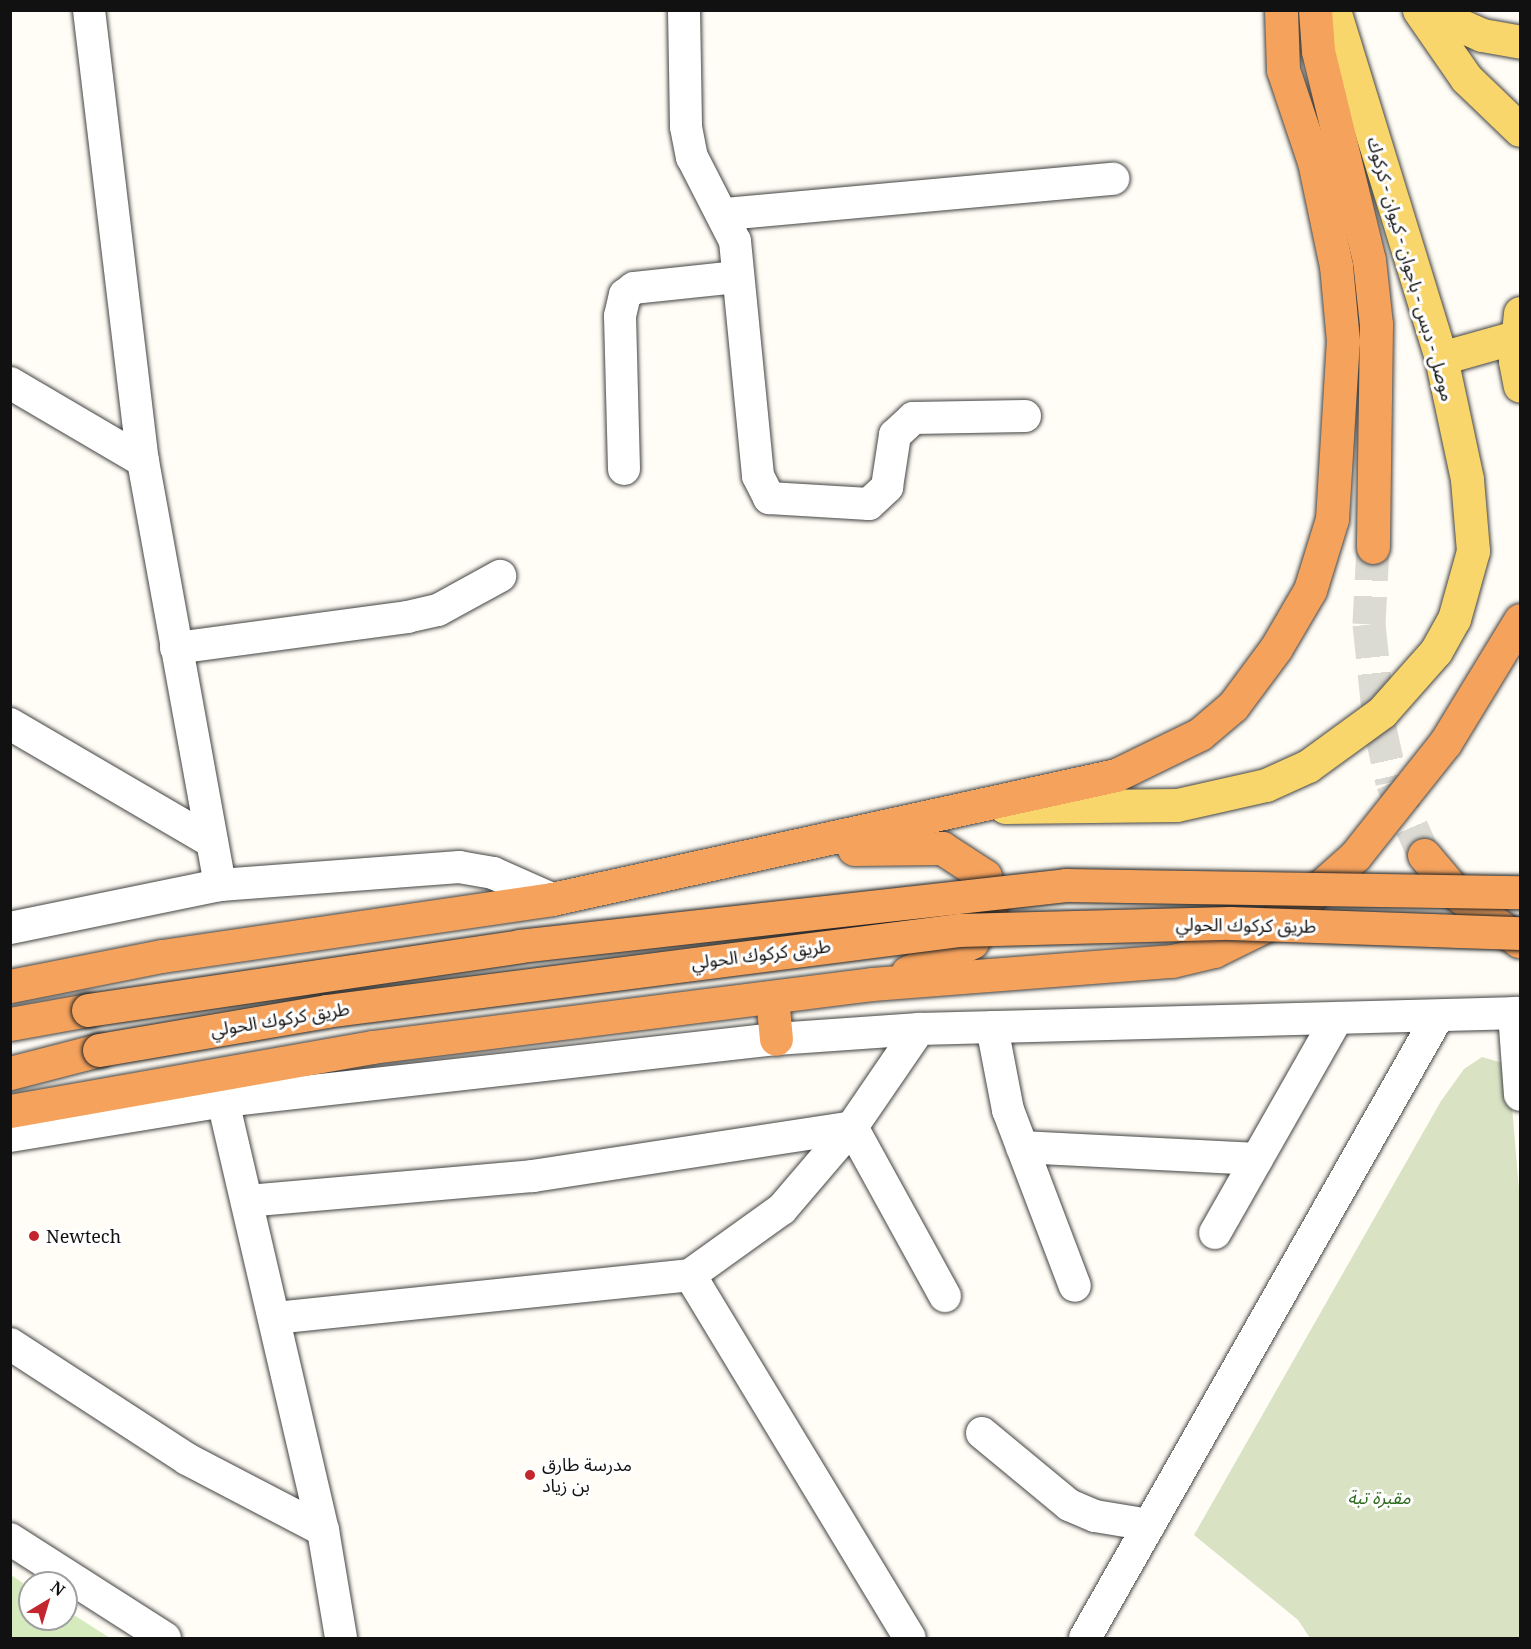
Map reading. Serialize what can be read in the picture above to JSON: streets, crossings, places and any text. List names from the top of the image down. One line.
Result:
{"streets":{"highway":["طريق كركوك الحولي"],"main road":["موصل - دبس - باجوان - كيوان - كركوك"]},"parks":["مقبرة تبة"],"places":["Newtech","مدرسة طارق بن زياد"],"north":"top right"}
